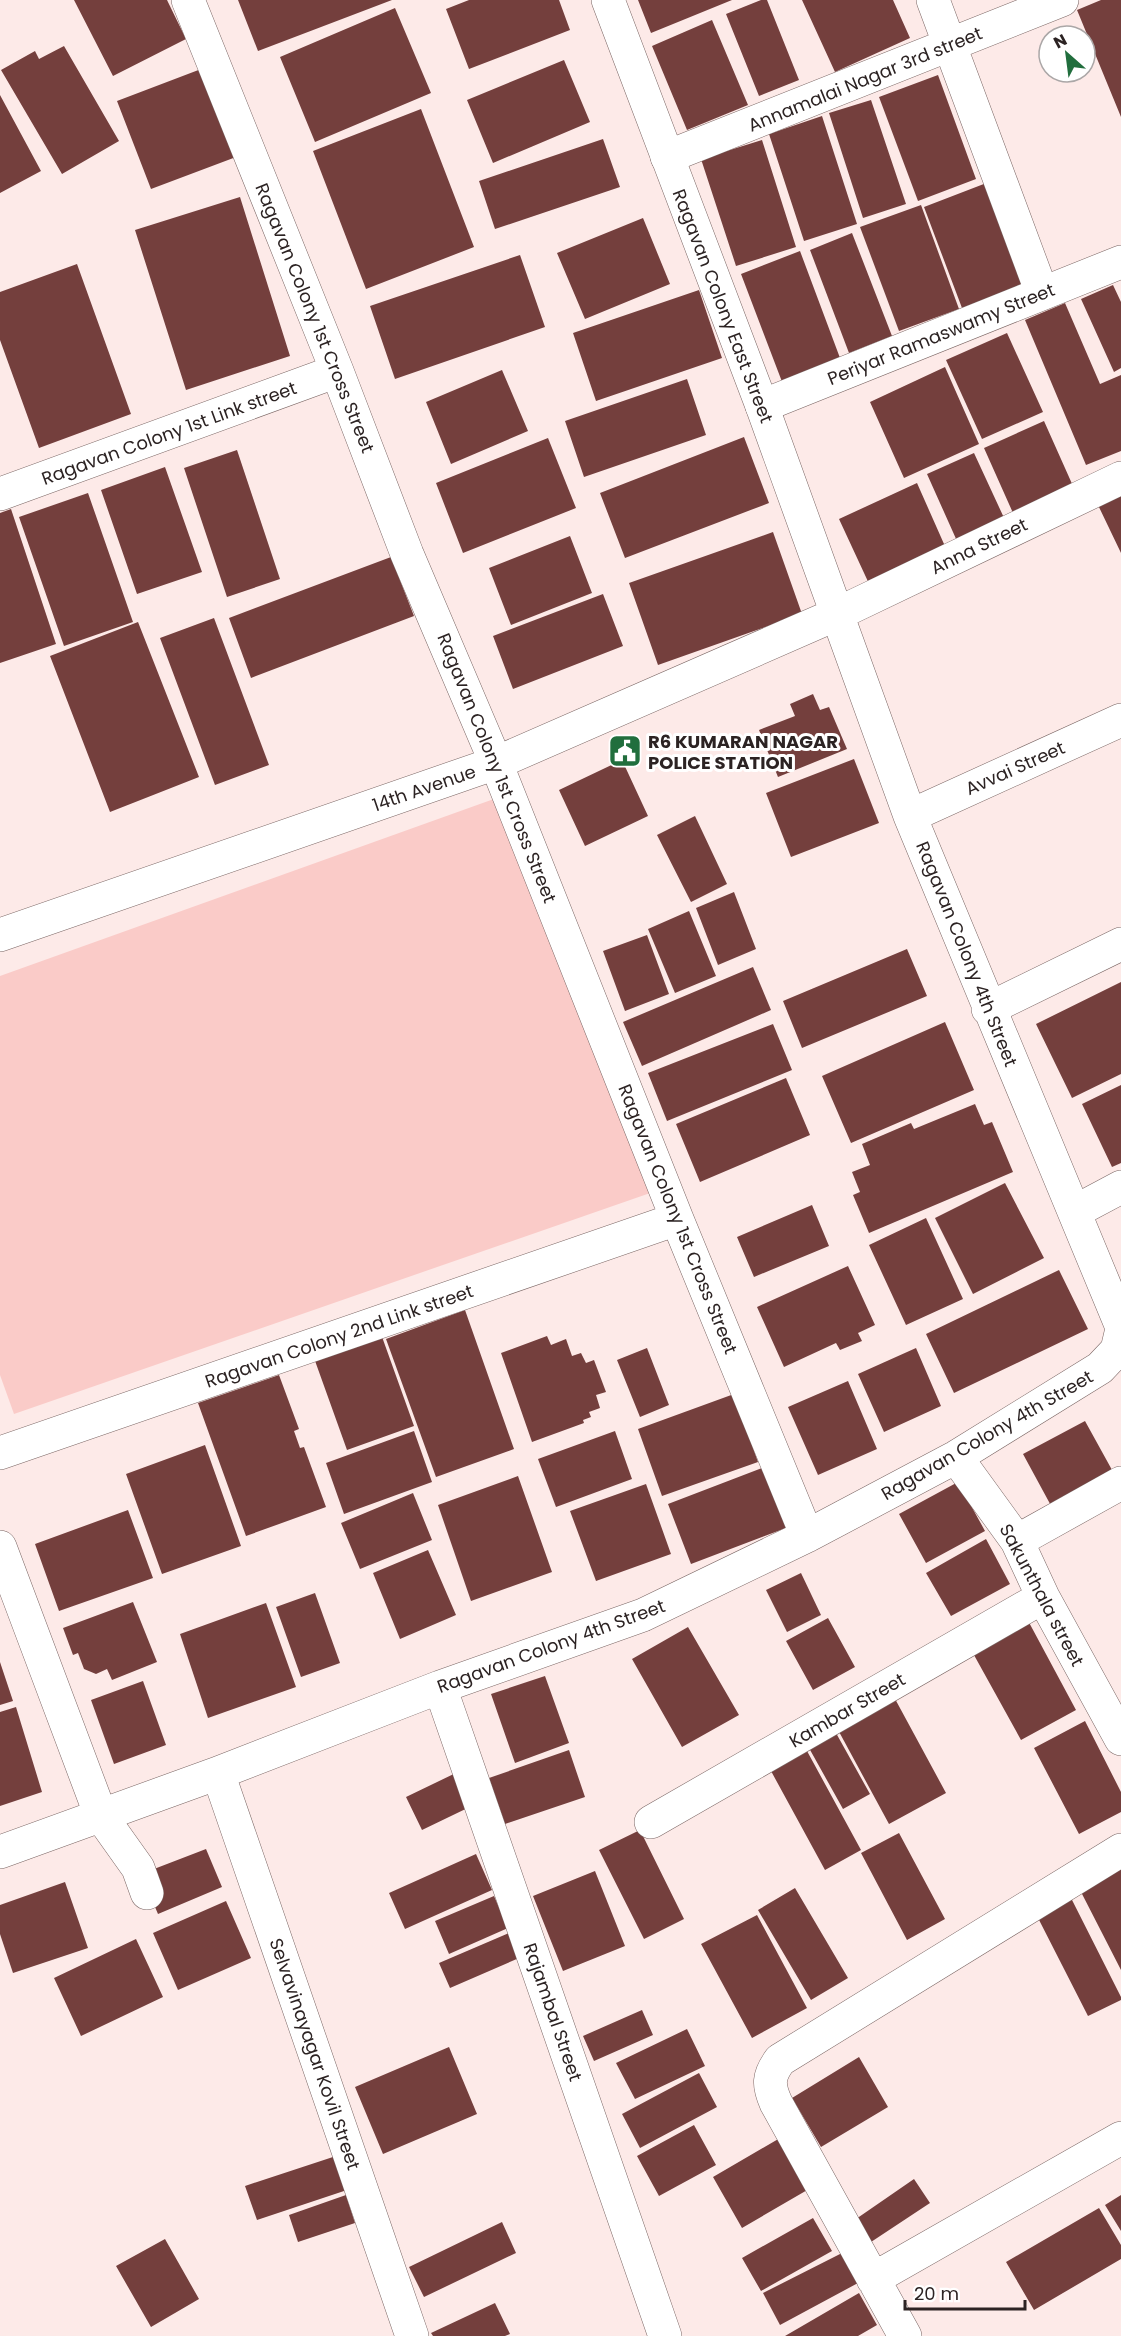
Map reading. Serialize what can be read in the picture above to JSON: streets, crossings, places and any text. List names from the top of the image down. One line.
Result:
{"streets":{"street":["Annamalai Nagar 3rd street","Ragavan Colony East Street","Ragavan Colony 1st Cross Street","Periyar Ramaswamy Street","Ragavan Colony 1st Link street","Anna Street","Avvai Street","14th Avenue","Ragavan Colony 4th Street","Ragavan Colony 2nd Link street","Sakunthala street","Kambar Street","Rajambal Street","Selvavinayagar Kovil Street"]},"crossings":[["Annamalai Nagar 3rd street","Ragavan Colony East Street"],["Ragavan Colony East Street","Periyar Ramaswamy Street"],["Ragavan Colony East Street","Anna Street"],["Ragavan Colony East Street","14th Avenue"],["Ragavan Colony East Street","Ragavan Colony 4th Street"],["Ragavan Colony 1st Cross Street","Ragavan Colony 1st Link street"],["Ragavan Colony 1st Cross Street","14th Avenue"],["Ragavan Colony 1st Cross Street","Ragavan Colony 4th Street"],["Ragavan Colony 1st Cross Street","Ragavan Colony 2nd Link street"],["Anna Street","14th Avenue"],["Anna Street","Ragavan Colony 4th Street"],["Avvai Street","Ragavan Colony 4th Street"],["14th Avenue","Ragavan Colony 4th Street"],["Ragavan Colony 4th Street","Sakunthala street"],["Ragavan Colony 4th Street","Rajambal Street"],["Ragavan Colony 4th Street","Selvavinayagar Kovil Street"],["Sakunthala street","Kambar Street"]],"places":{"public building":["R6 KUMARAN NAGAR POLICE STATION"]},"scale_bar":"20 m","north":"top left"}
